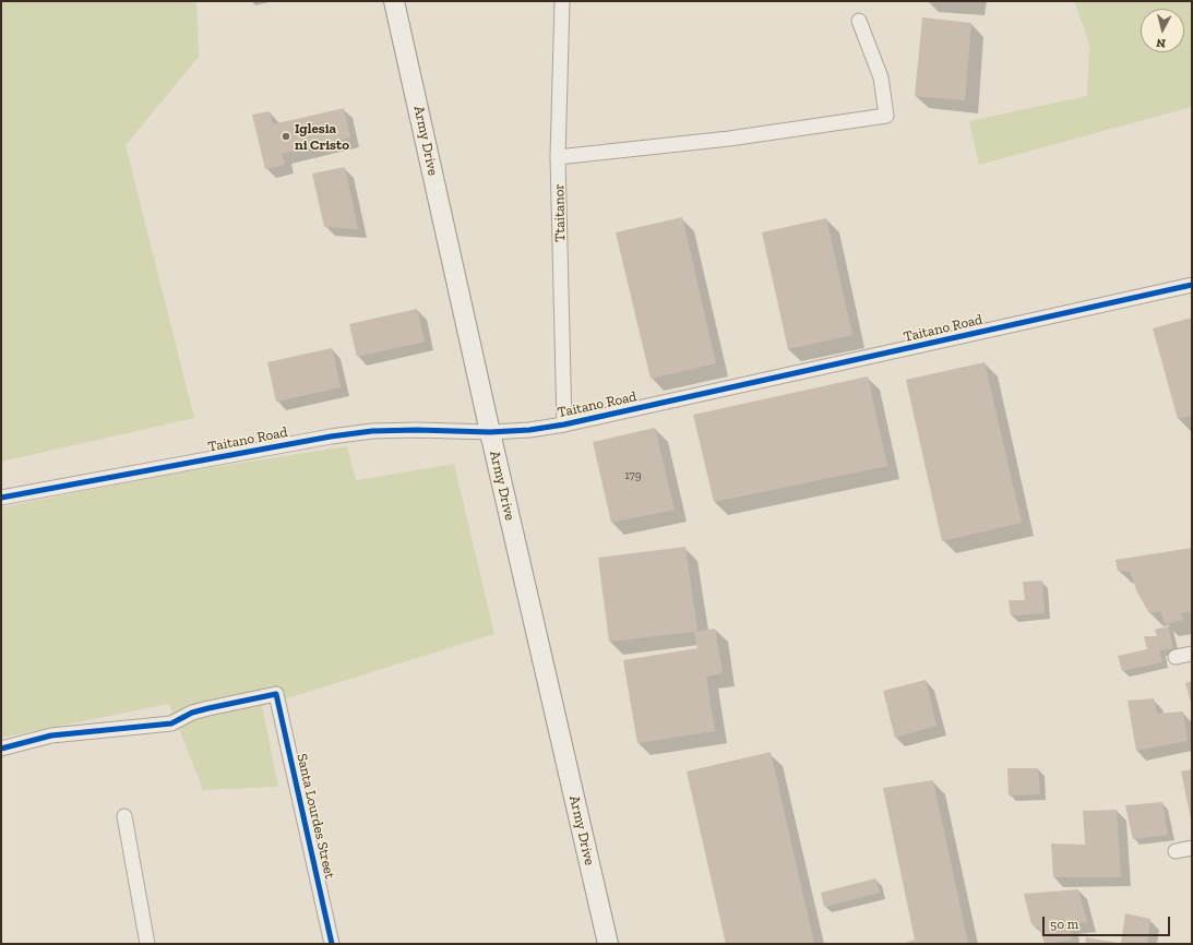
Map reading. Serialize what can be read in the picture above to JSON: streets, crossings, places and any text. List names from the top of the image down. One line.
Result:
{"streets":{"main road":["Army Drive"],"street":["Ttaitanor","Taitano Road","Santa Lourdes Street"]},"crossings":[["Army Drive","Taitano Road"],["Ttaitanor","Taitano Road"]],"places":["Iglesia ni Cristo"],"house_numbers":["179"],"scale_bar":"50 m","north":"bottom"}
